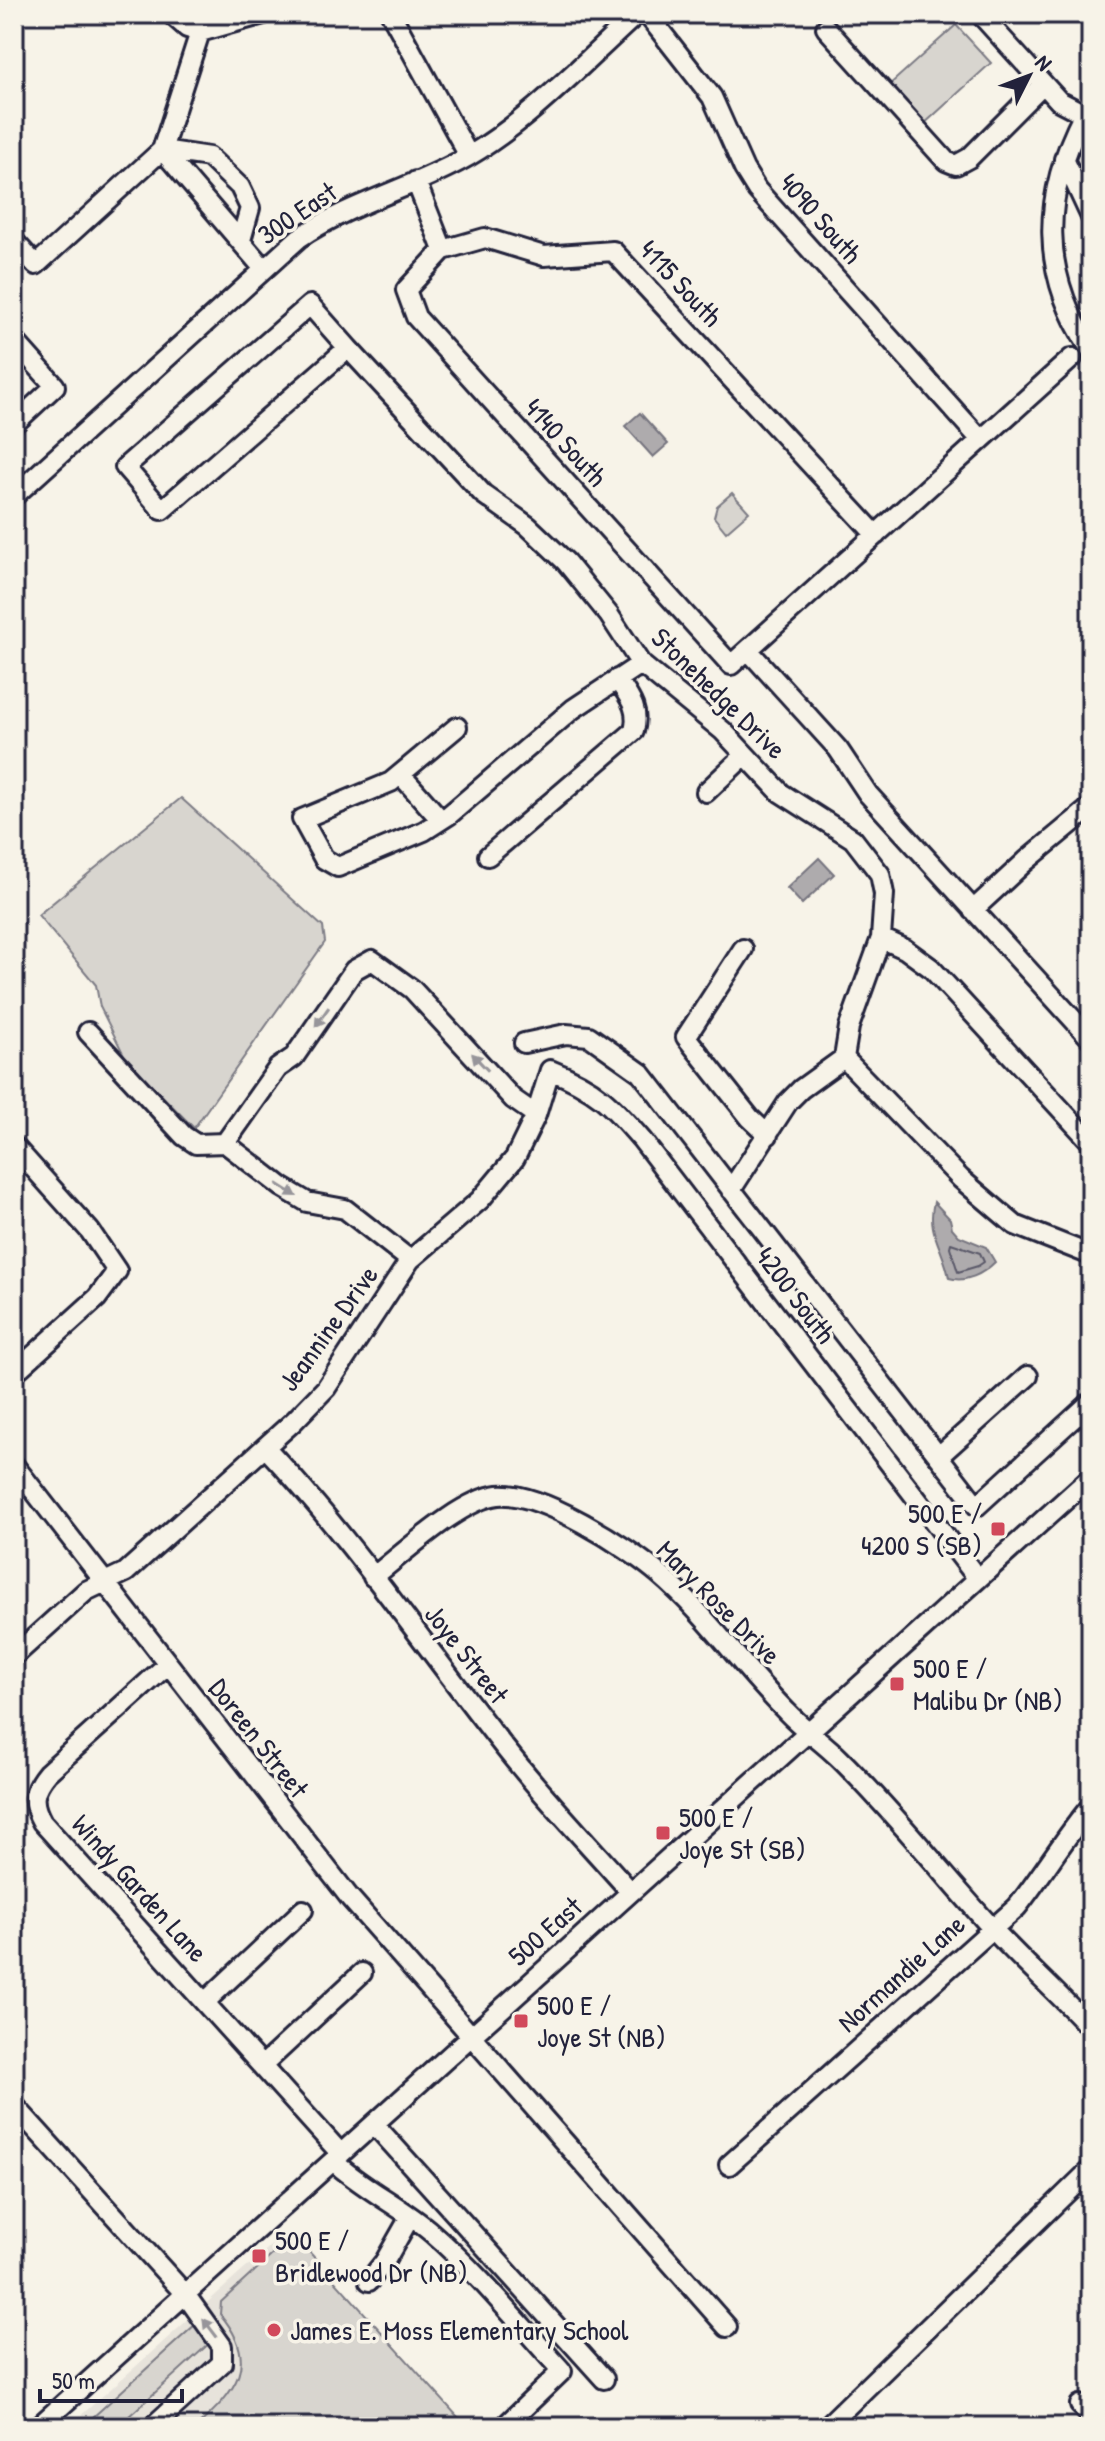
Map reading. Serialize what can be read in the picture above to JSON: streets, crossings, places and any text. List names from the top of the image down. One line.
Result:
{"streets":{"street":["300 East","4090 South","4115 South","4140 South","Stonehedge Drive","4200 South","Jeannine Drive","Mary Rose Drive","Joye Street","Doreen Street","Windy Garden Lane","500 East","Normandie Lane"]},"crossings":[["4115 South","4140 South"],["4200 South","Jeannine Drive"],["4200 South","500 East"],["Jeannine Drive","Joye Street"],["Jeannine Drive","Doreen Street"],["Mary Rose Drive","Joye Street"],["Mary Rose Drive","500 East"],["Mary Rose Drive","Normandie Lane"],["Joye Street","500 East"],["Doreen Street","Windy Garden Lane"],["Doreen Street","500 East"],["Windy Garden Lane","500 East"]],"places":{"transit":["500 E / 4200 S (SB)","500 E / Malibu Dr (NB)","500 E / Joye St (SB)","500 E / Joye St (NB)","500 E / Bridlewood Dr (NB)"],"other":["James E. Moss Elementary School"]},"scale_bar":"50 m","north":"top right"}
